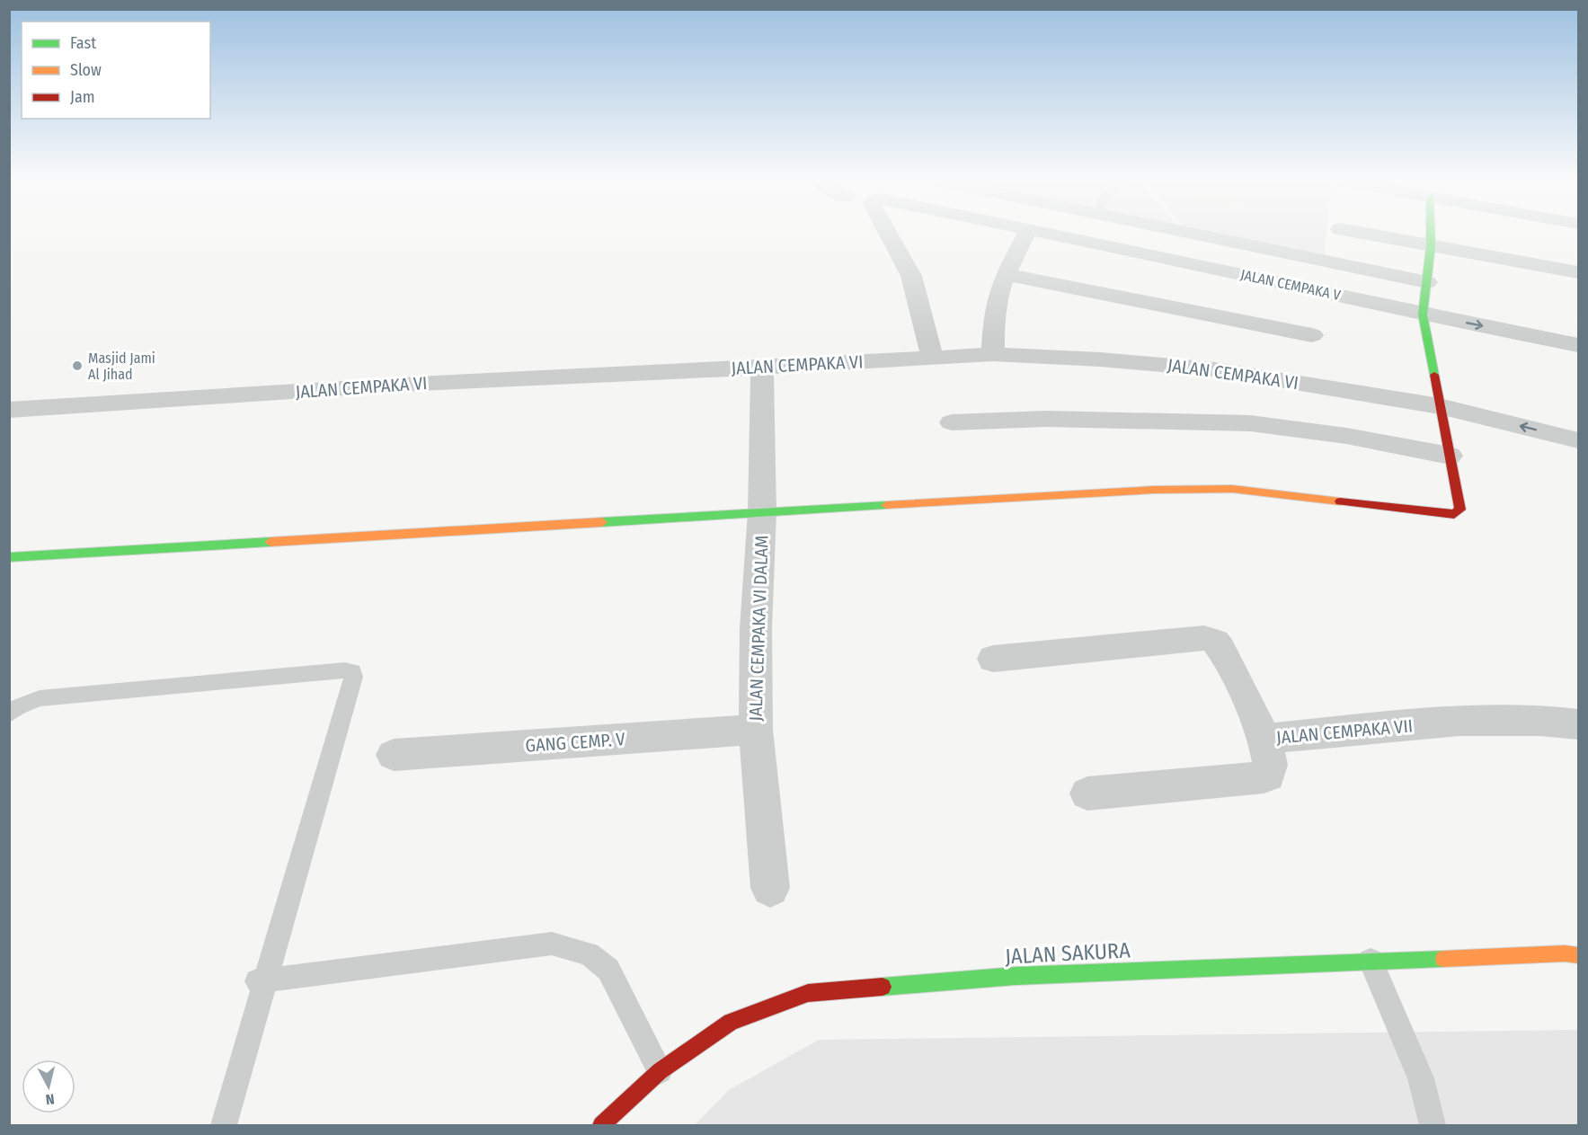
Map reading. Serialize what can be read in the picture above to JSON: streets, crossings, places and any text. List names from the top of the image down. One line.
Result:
{"streets":{"street":["JALAN CEMPAKA V","JALAN CEMPAKA VI","JALAN CEMPAKA VI DALAM","JALAN CEMPAKA VII","GANG CEMP. V","JALAN SAKURA"]},"crossings":[["JALAN CEMPAKA V","JALAN CEMPAKA VI"],["JALAN CEMPAKA VI","JALAN CEMPAKA VI DALAM"],["JALAN CEMPAKA VI DALAM","GANG CEMP. V"]],"places":["Masjid Jami Al Jihad"],"legend":["Fast","Slow","Jam"],"north":"bottom"}
